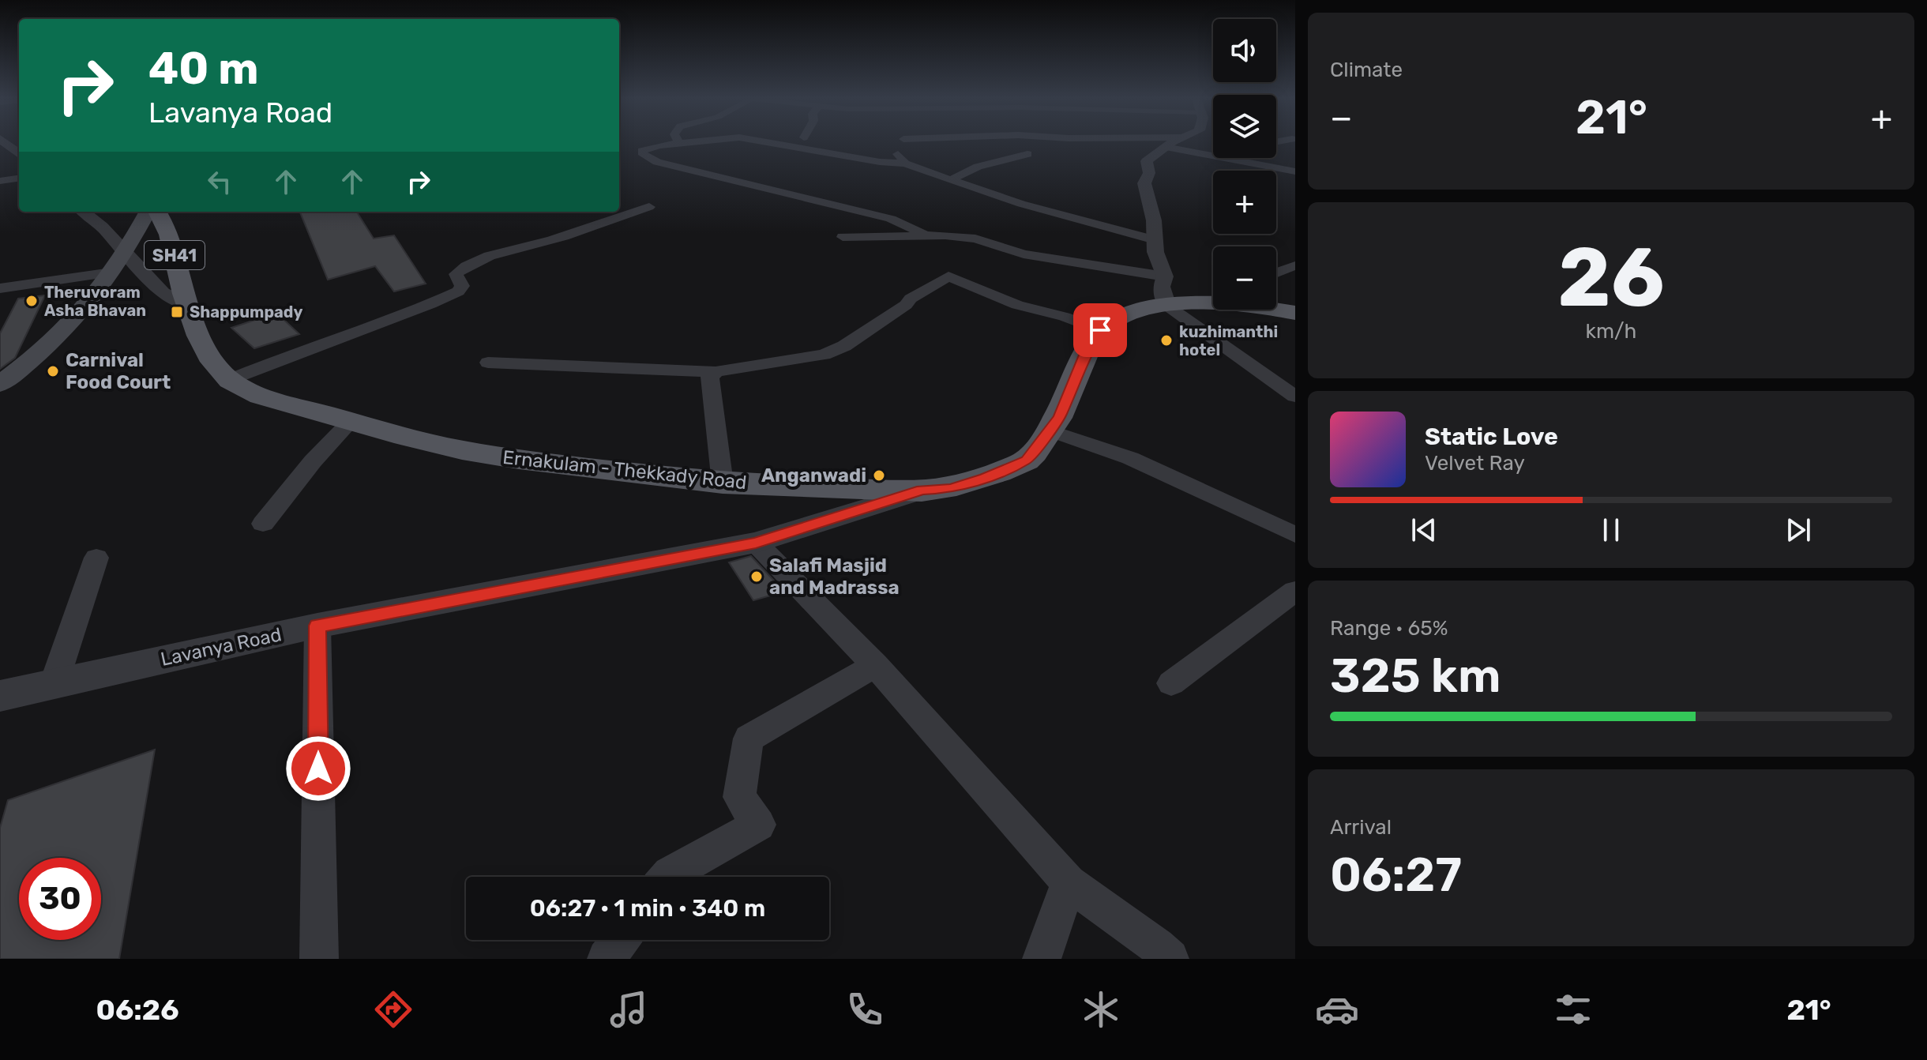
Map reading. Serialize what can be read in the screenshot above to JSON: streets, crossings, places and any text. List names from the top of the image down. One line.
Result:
{"streets":{"main road":["SH41","Ernakulam - Thekkady Road"],"street":["Lavanya Road"]},"crossings":[["SH41","Ernakulam - Thekkady Road"],["Ernakulam - Thekkady Road","Lavanya Road"]],"places":{"other":["Theruvoram Asha Bhavan","kuzhimanthi hotel","Carnival Food Court","Anganwadi","Salafi Masjid and Madrassa"],"transit":["Shappumpady"]},"page":{"tile":["Climate",["26","km/h"],["Range · 65%","325 km"],["Arrival","06:27"]],"map_buttons":["+","−"],"turn":["40 m","Lavanya Road"],"heat":["−","21°","+"],"song":["Static Love","Velvet Ray"],"limit":"30","trip":"06:27 · 1 min · 340 m","tabs":["06:26","21°"]}}
